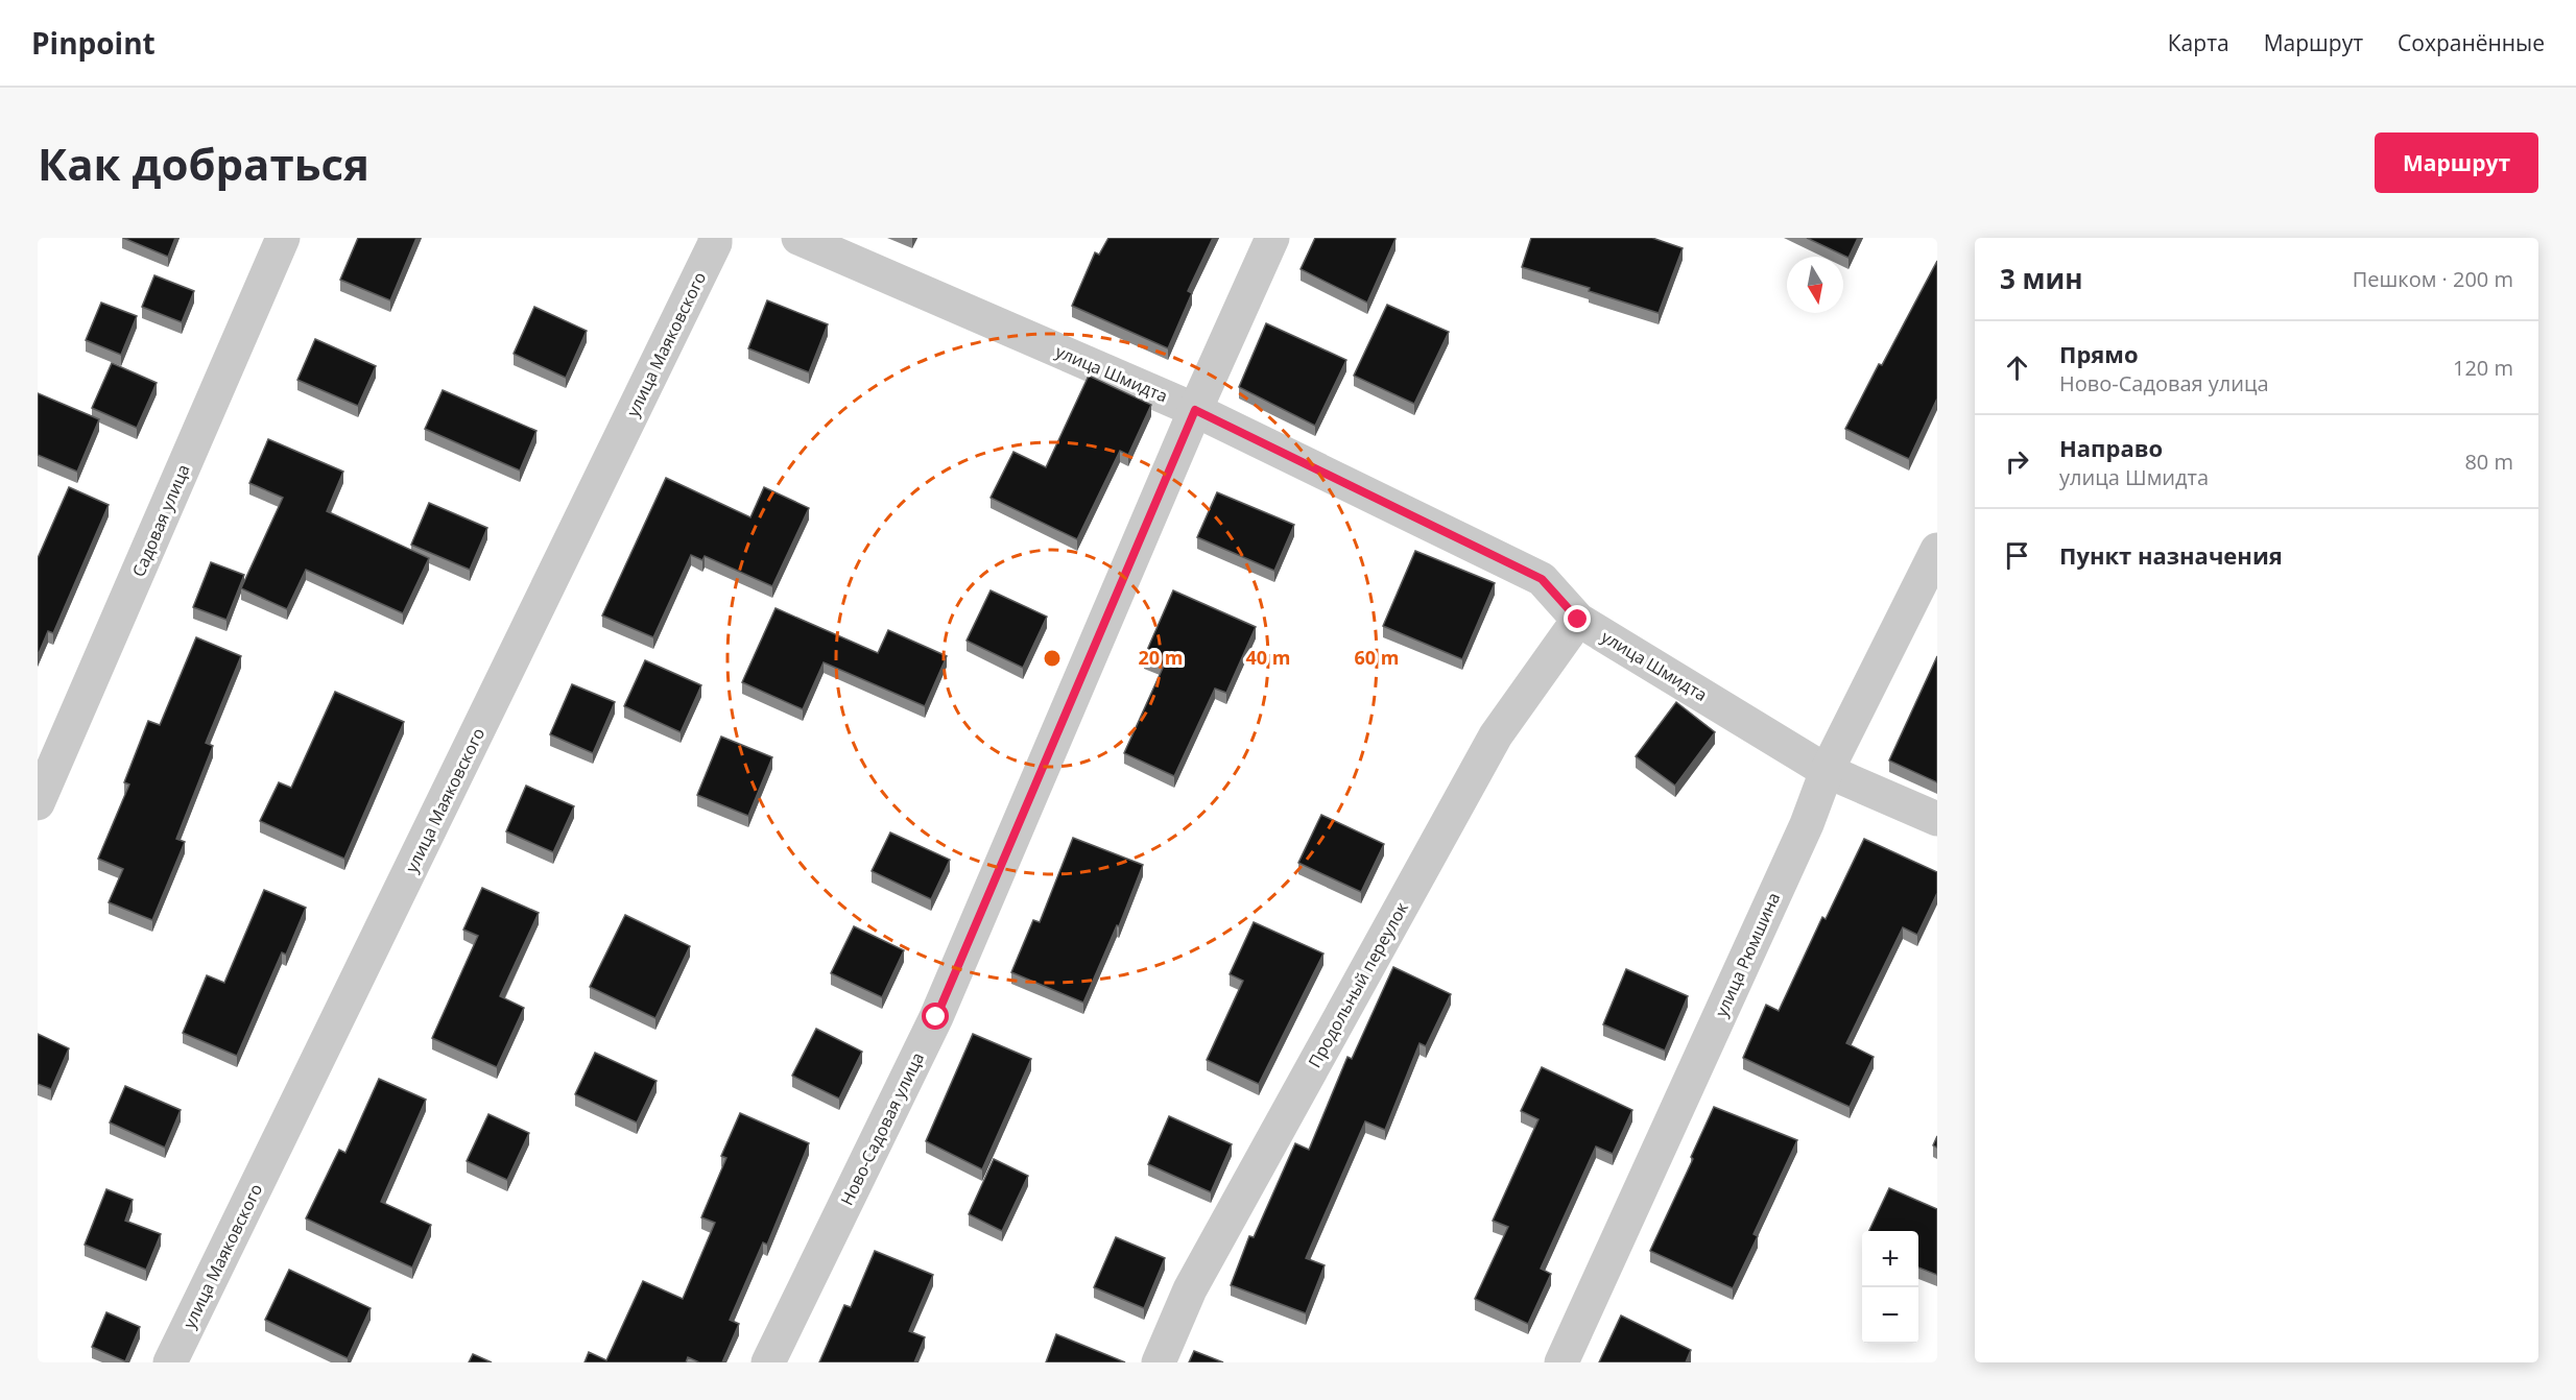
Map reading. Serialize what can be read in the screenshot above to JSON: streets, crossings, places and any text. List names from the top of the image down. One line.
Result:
{"streets":{"street":["улица Маяковского","улица Шмидта","Садовая улица","улица Рюмшина","Продольный переулок","Ново-Садовая улица"]},"crossings":[["улица Шмидта","улица Рюмшина"],["улица Шмидта","Продольный переулок"],["улица Шмидта","Ново-Садовая улица"]],"north":"bottom","page":{"header":"Pinpoint","nav":["Карта","Маршрут","Сохранённые"],"buttons":"Маршрут","title":"Как добраться","heading":["3 мин","Пешком · 200 m"],"list":[["Прямо","Ново-Садовая улица","120 m"],["Направо","улица Шмидта","80 m"],"Пункт назначения"],"map_buttons":["+","−"]},"rings":["20 m","40 m","60 m"]}
